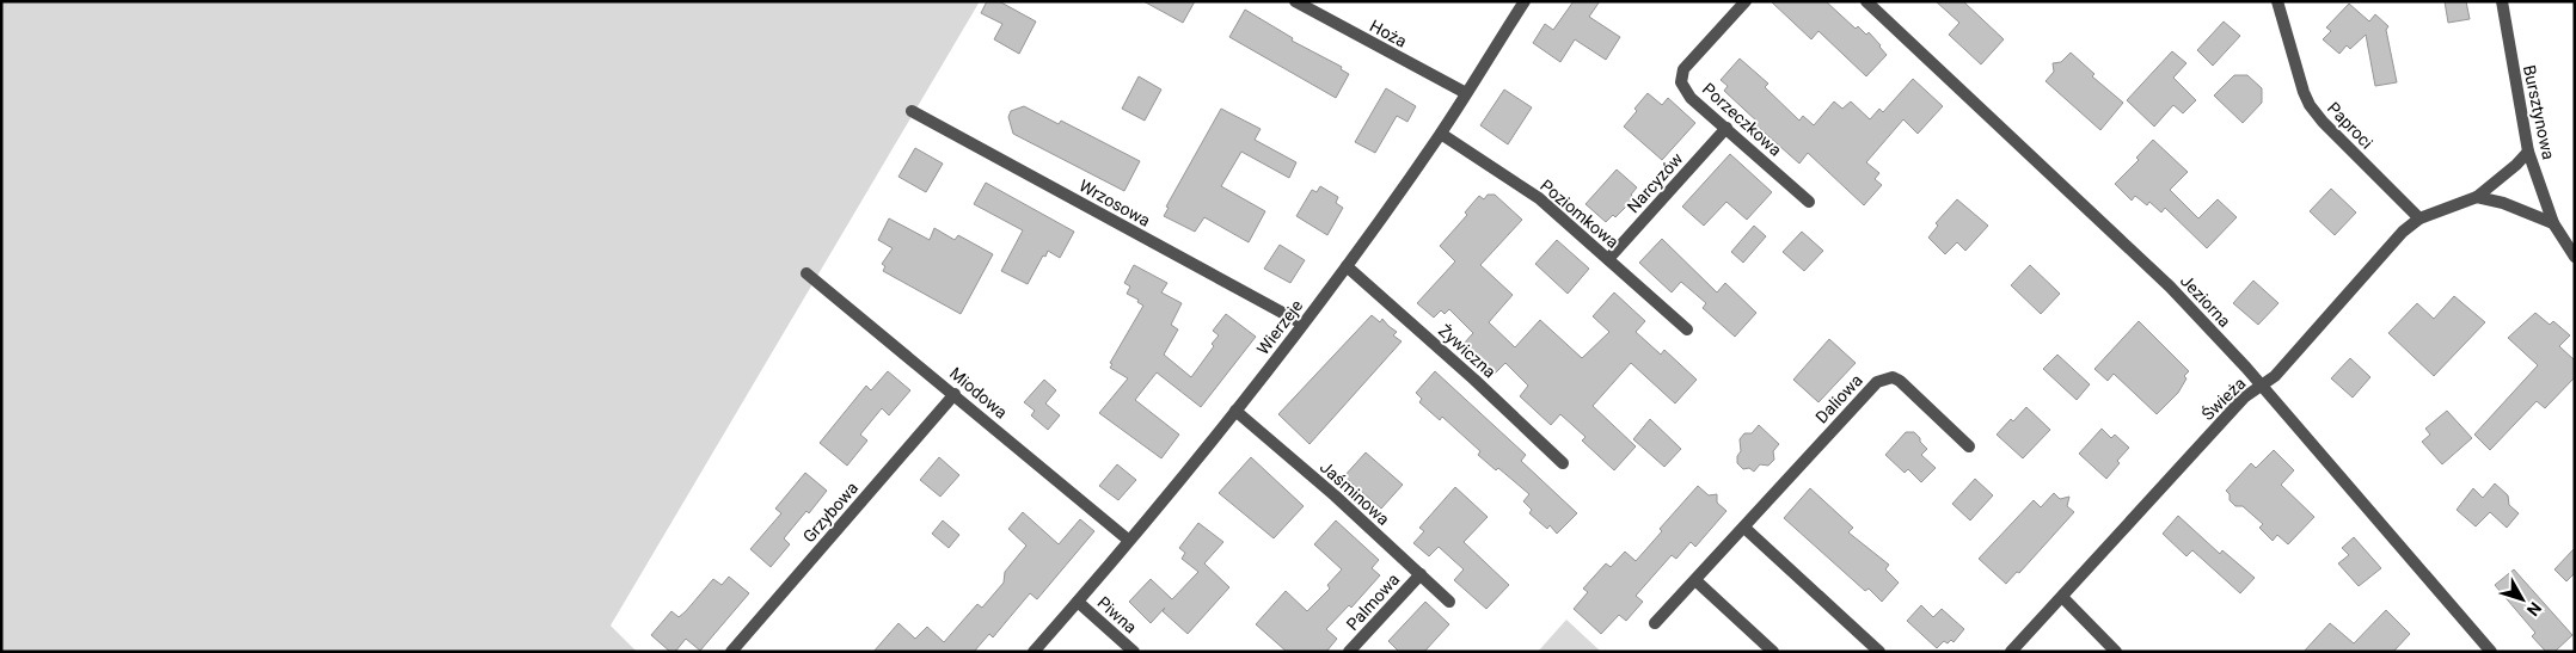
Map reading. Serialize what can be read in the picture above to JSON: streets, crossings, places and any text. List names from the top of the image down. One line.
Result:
{"streets":{"street":["Hoża","Bursztynowa","Porzeczkowa","Paproci","Narcyzów","Wrzosowa","Poziomkowa","Jeziorna","Wierzeje","Żywiczna","Miodowa","Daliowa","Świeża","Jaśminowa","Grzybowa","Palmowa","Piwna"]},"crossings":[["Hoża","Wierzeje"],["Bursztynowa","Świeża"],["Porzeczkowa","Narcyzów"],["Paproci","Świeża"],["Narcyzów","Poziomkowa"],["Wrzosowa","Wierzeje"],["Poziomkowa","Wierzeje"],["Jeziorna","Świeża"],["Wierzeje","Żywiczna"],["Wierzeje","Miodowa"],["Wierzeje","Jaśminowa"],["Wierzeje","Piwna"],["Miodowa","Grzybowa"],["Jaśminowa","Palmowa"]],"north":"bottom right"}
